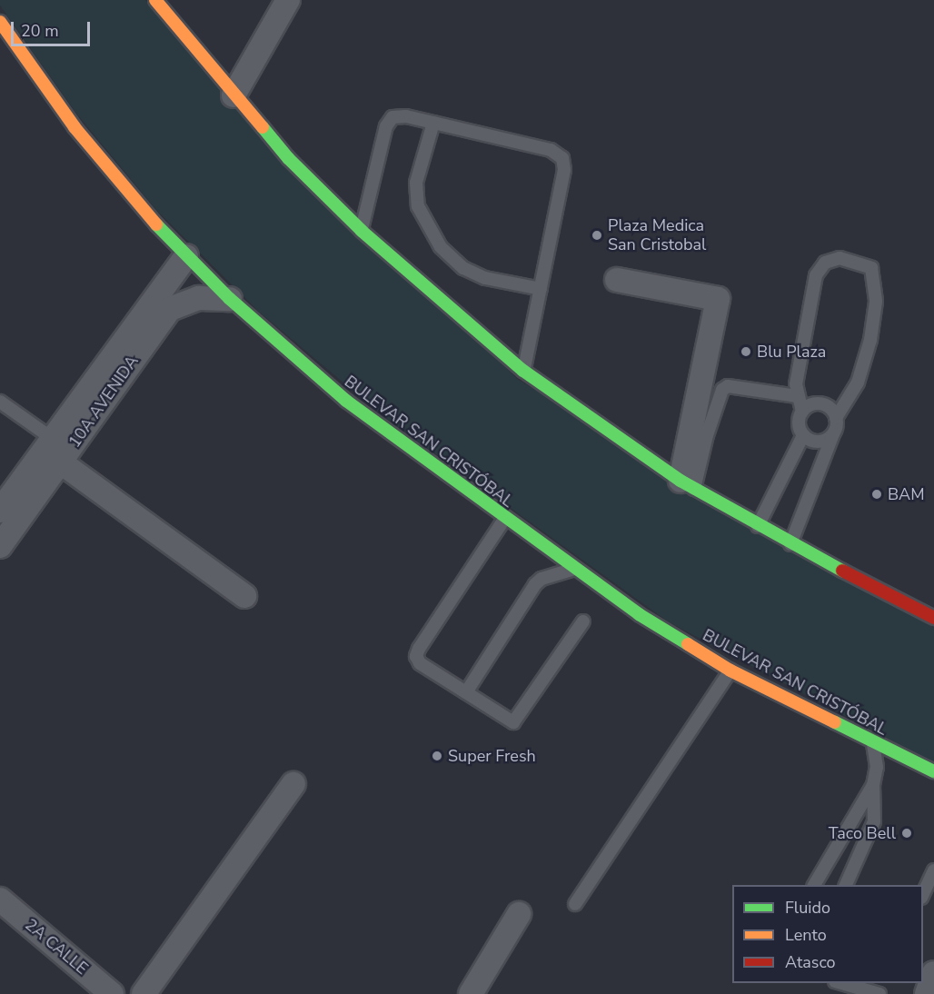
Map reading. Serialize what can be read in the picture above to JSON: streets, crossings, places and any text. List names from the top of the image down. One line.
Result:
{"streets":{"main road":["BULEVAR SAN CRISTÓBAL"],"street":["10A AVENIDA","2A CALLE"]},"crossings":[["10A AVENIDA","BULEVAR SAN CRISTÓBAL"]],"places":["Plaza Medica San Cristobal","Blu Plaza","BAM","Super Fresh","Taco Bell"],"legend":["Fluido","Lento","Atasco"],"scale_bar":"20 m"}
